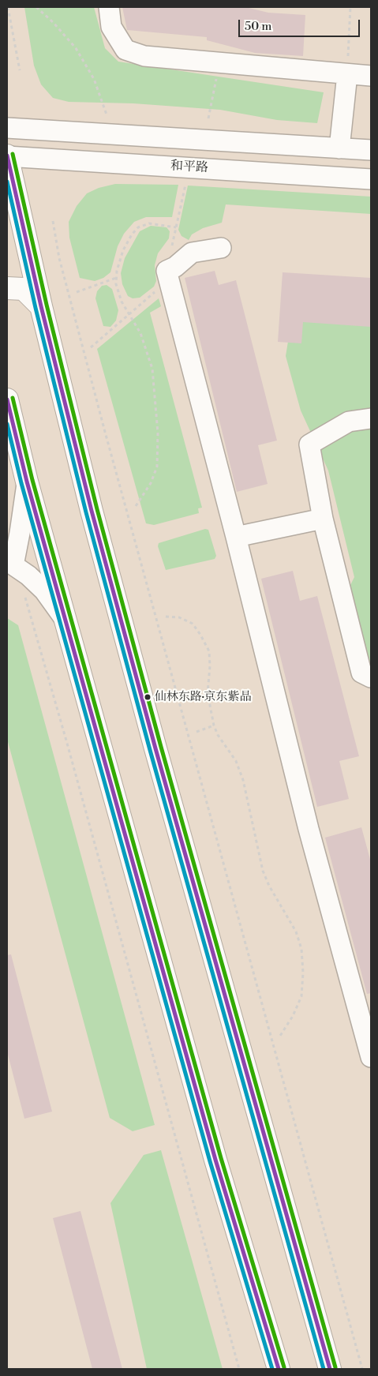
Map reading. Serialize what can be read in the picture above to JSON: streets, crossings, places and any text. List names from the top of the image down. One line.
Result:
{"streets":{"street":["和平路"]},"places":["仙林东路·京东紫晶"],"scale_bar":"50 m"}
